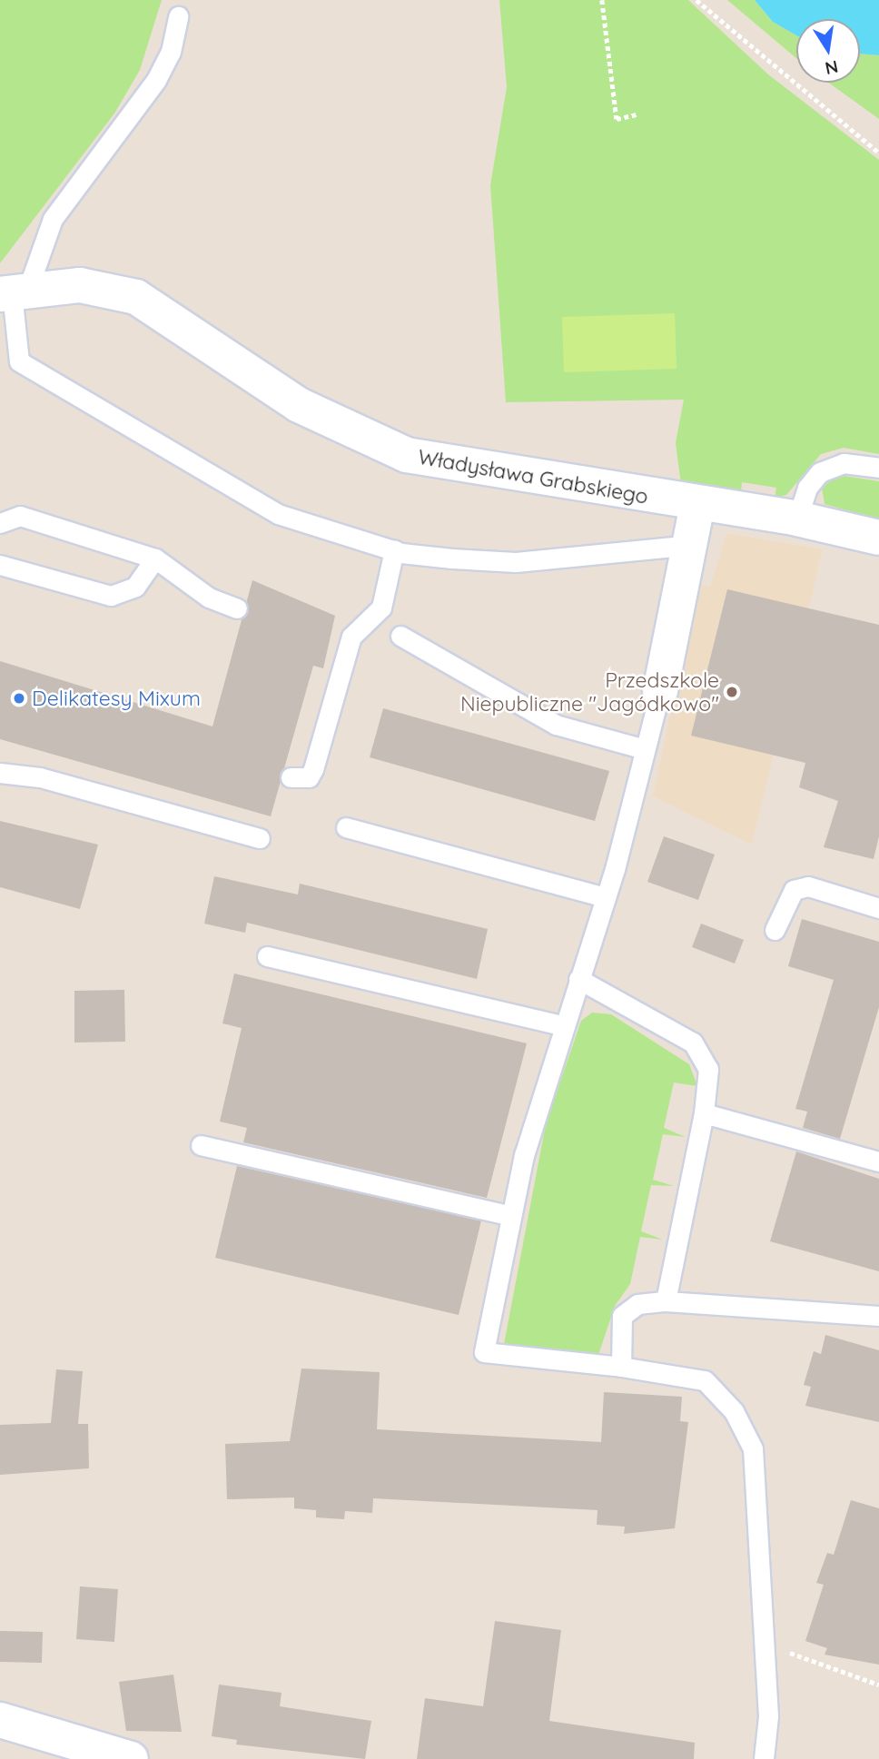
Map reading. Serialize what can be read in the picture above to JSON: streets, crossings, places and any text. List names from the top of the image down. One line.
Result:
{"streets":{"street":["Władysława Grabskiego"]},"places":["Przedszkole Niepubliczne \"Jagódkowo\"","Delikatesy Mixum"],"north":"bottom"}
